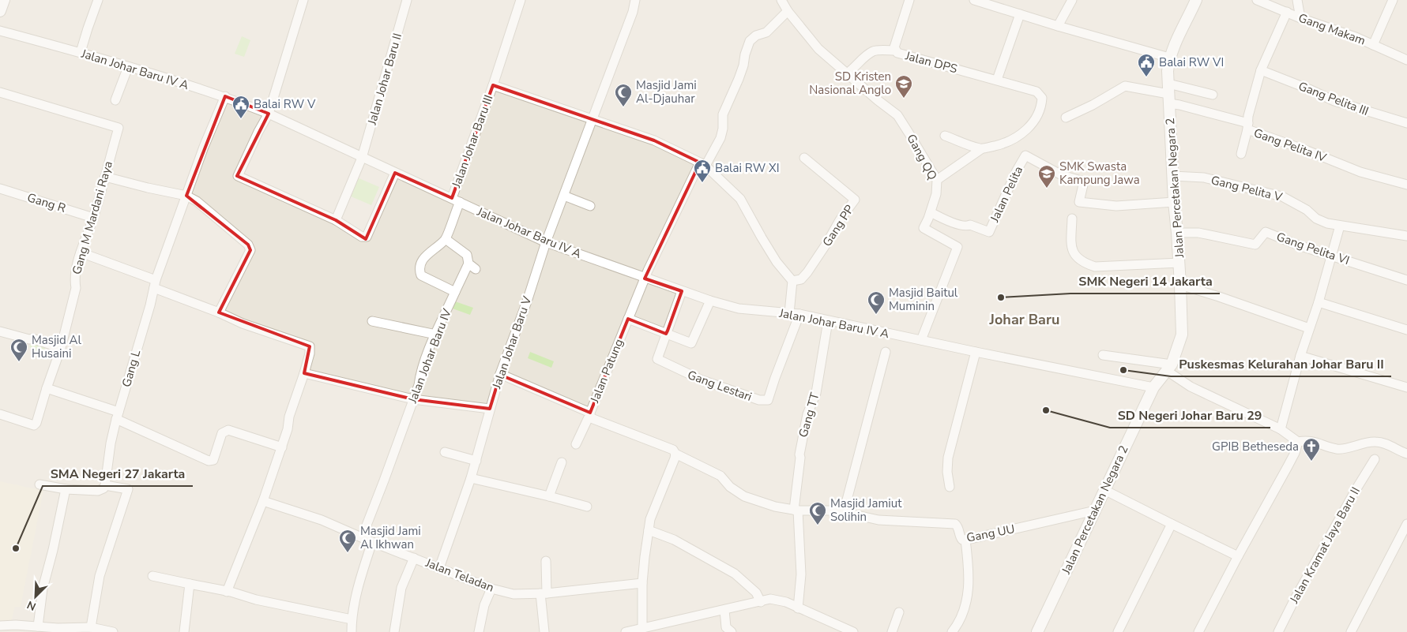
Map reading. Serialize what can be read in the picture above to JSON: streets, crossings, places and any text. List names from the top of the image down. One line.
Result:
{"streets":{"street":["Gang Makam","Jalan DPS","Jalan Johar Baru IV A","Jalan Johar Baru II","Gang Pelita III","Jalan Johar Baru III","Gang Pelita IV","Gang QQ","Jalan Percetakan Negara 2","Gang Pelita V","Jalan Pelita","Gang R","Gang M Mardani Raya","Gang PP","Gang Pelita VI","Jalan Johar Baru V","Jalan Johar Baru IV","Gang L","Jalan Patung","Gang Lestari","Gang TT","Gang UU","Jalan Kramat Jaya Baru II","Jalan Teladan"]},"crossings":[["Gang Makam","Gang Pelita IV"],["Jalan Johar Baru IV A","Jalan Johar Baru II"],["Jalan Johar Baru IV A","Jalan Johar Baru III"],["Jalan Johar Baru IV A","Gang QQ"],["Jalan Johar Baru IV A","Jalan Percetakan Negara 2"],["Jalan Johar Baru IV A","Jalan Johar Baru V"],["Jalan Johar Baru IV A","Gang L"],["Jalan Johar Baru IV A","Jalan Patung"],["Jalan Johar Baru IV A","Gang Lestari"],["Jalan Johar Baru IV A","Gang TT"],["Gang Pelita III","Gang Pelita IV"],["Jalan Johar Baru III","Jalan Johar Baru V"],["Gang QQ","Jalan Pelita"],["Gang QQ","Jalan Patung"],["Jalan Percetakan Negara 2","Gang Pelita V"],["Jalan Percetakan Negara 2","Jalan Pelita"],["Jalan Percetakan Negara 2","Gang Pelita VI"],["Jalan Percetakan Negara 2","Gang UU"],["Gang R","Gang M Mardani Raya"],["Jalan Johar Baru V","Jalan Teladan"],["Jalan Johar Baru IV","Jalan Teladan"],["Jalan Patung","Gang UU"],["Gang TT","Gang UU"]],"districts":["Johar Baru"],"places":{"public building":["Balai RW VI","Balai RW V","Balai RW XI"],"school or university":["SD Kristen Nasional Anglo","SMK Swasta Kampung Jawa"],"mosque":["Masjid Jami Al-Djauhar","Masjid Baitul Muminin","Masjid Al Husaini","Masjid Jamiut Solihin","Masjid Jami Al Ikhwan"],"other":["SMK Negeri 14 Jakarta","Puskesmas Kelurahan Johar Baru II","SD Negeri Johar Baru 29","SMA Negeri 27 Jakarta"],"church":["GPIB Betheseda"]},"north":"bottom left"}
